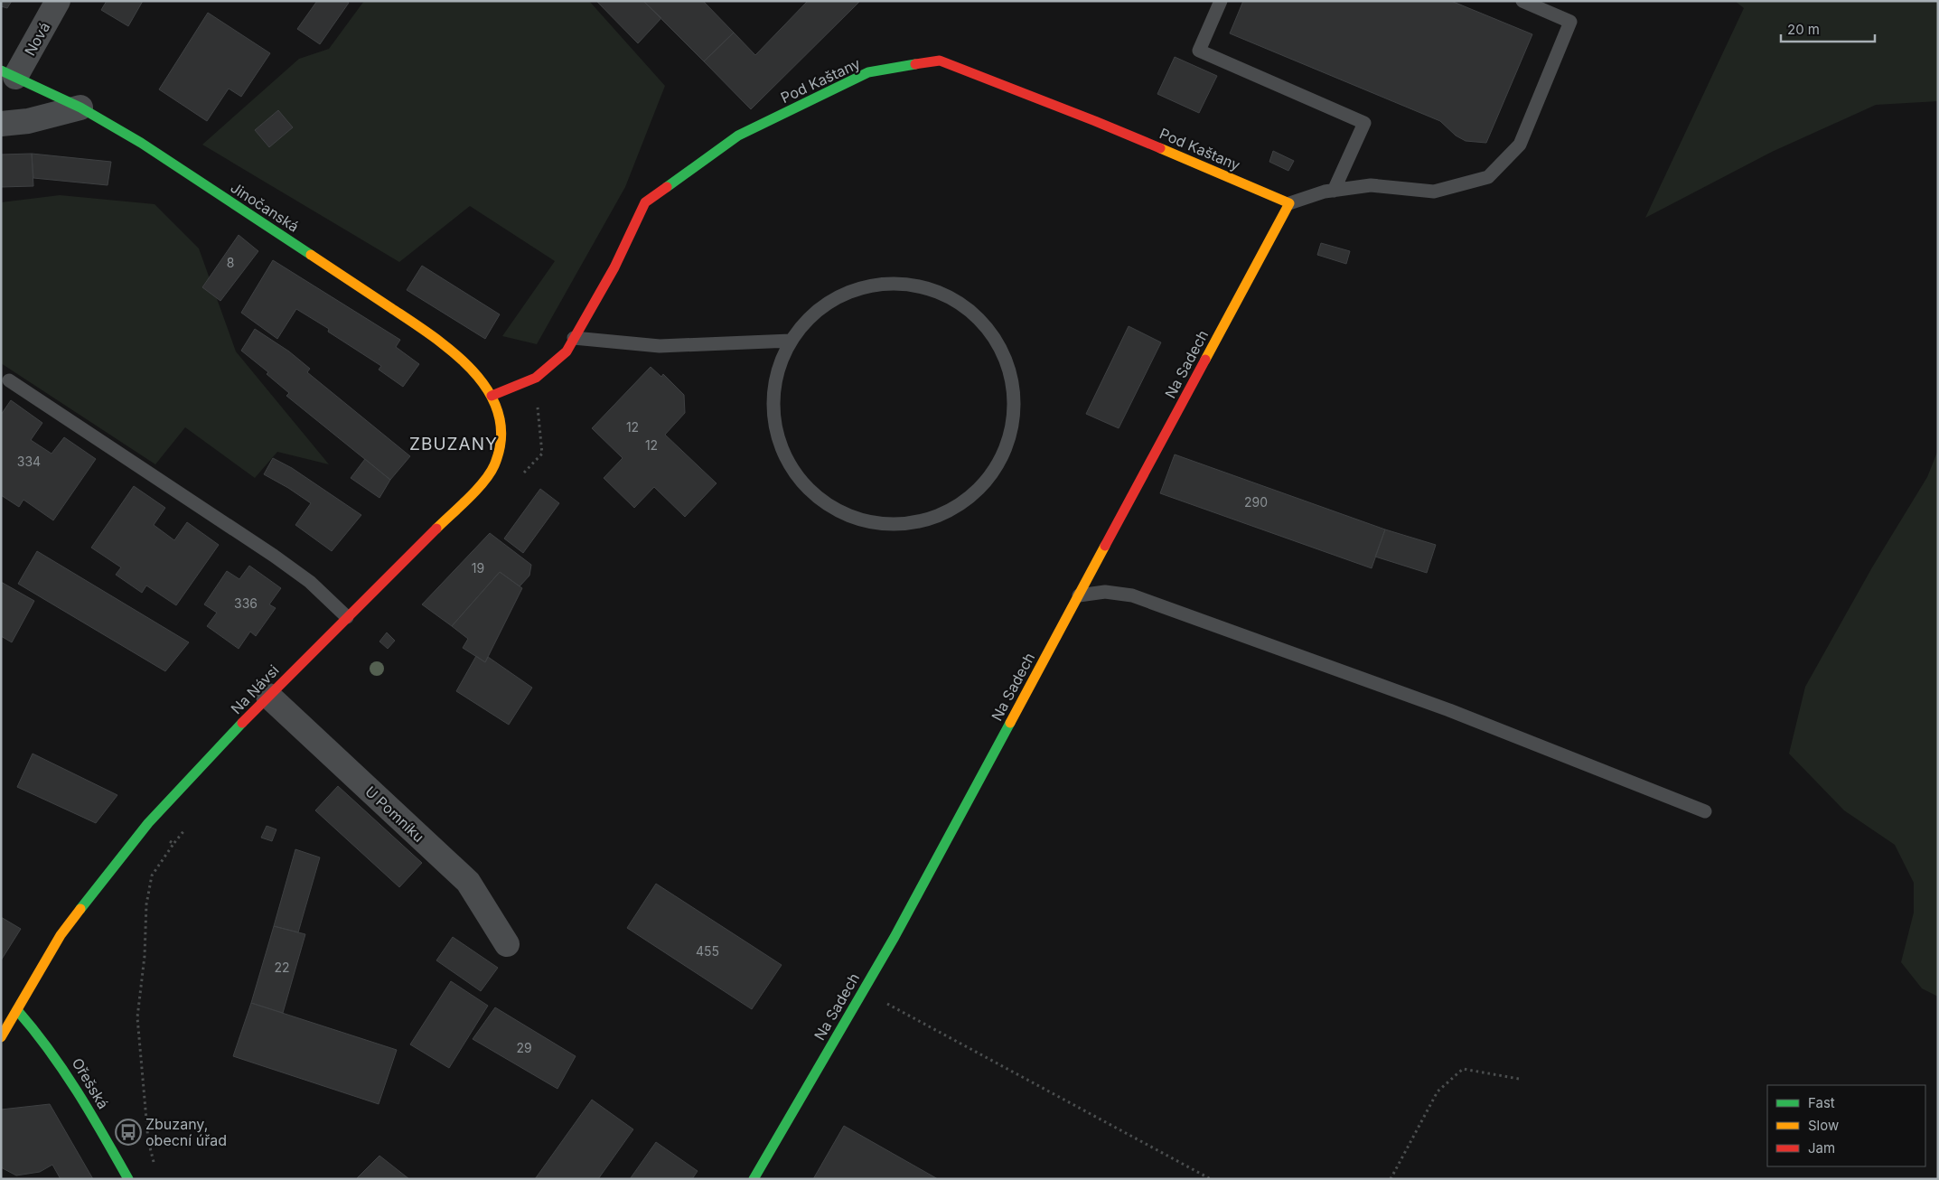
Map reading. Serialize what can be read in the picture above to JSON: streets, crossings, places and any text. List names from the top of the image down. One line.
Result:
{"streets":{"street":["Nová","Pod Kaštany","Jinočanská","Na Sadech","Na Návsi","U Pomníku","Ořešská"]},"crossings":[["Nová","Jinočanská"],["Pod Kaštany","Jinočanská"],["Pod Kaštany","Na Sadech"],["Pod Kaštany","Na Návsi"],["Jinočanská","Na Návsi"],["Na Návsi","U Pomníku"],["Na Návsi","Ořešská"]],"districts":["ZBUZANY"],"places":{"bus stop":["Zbuzany, obecní úřad"]},"house_numbers":["8","12","12","334","290","19","336","455","22","29"],"legend":["Fast","Slow","Jam"],"scale_bar":"20 m"}
